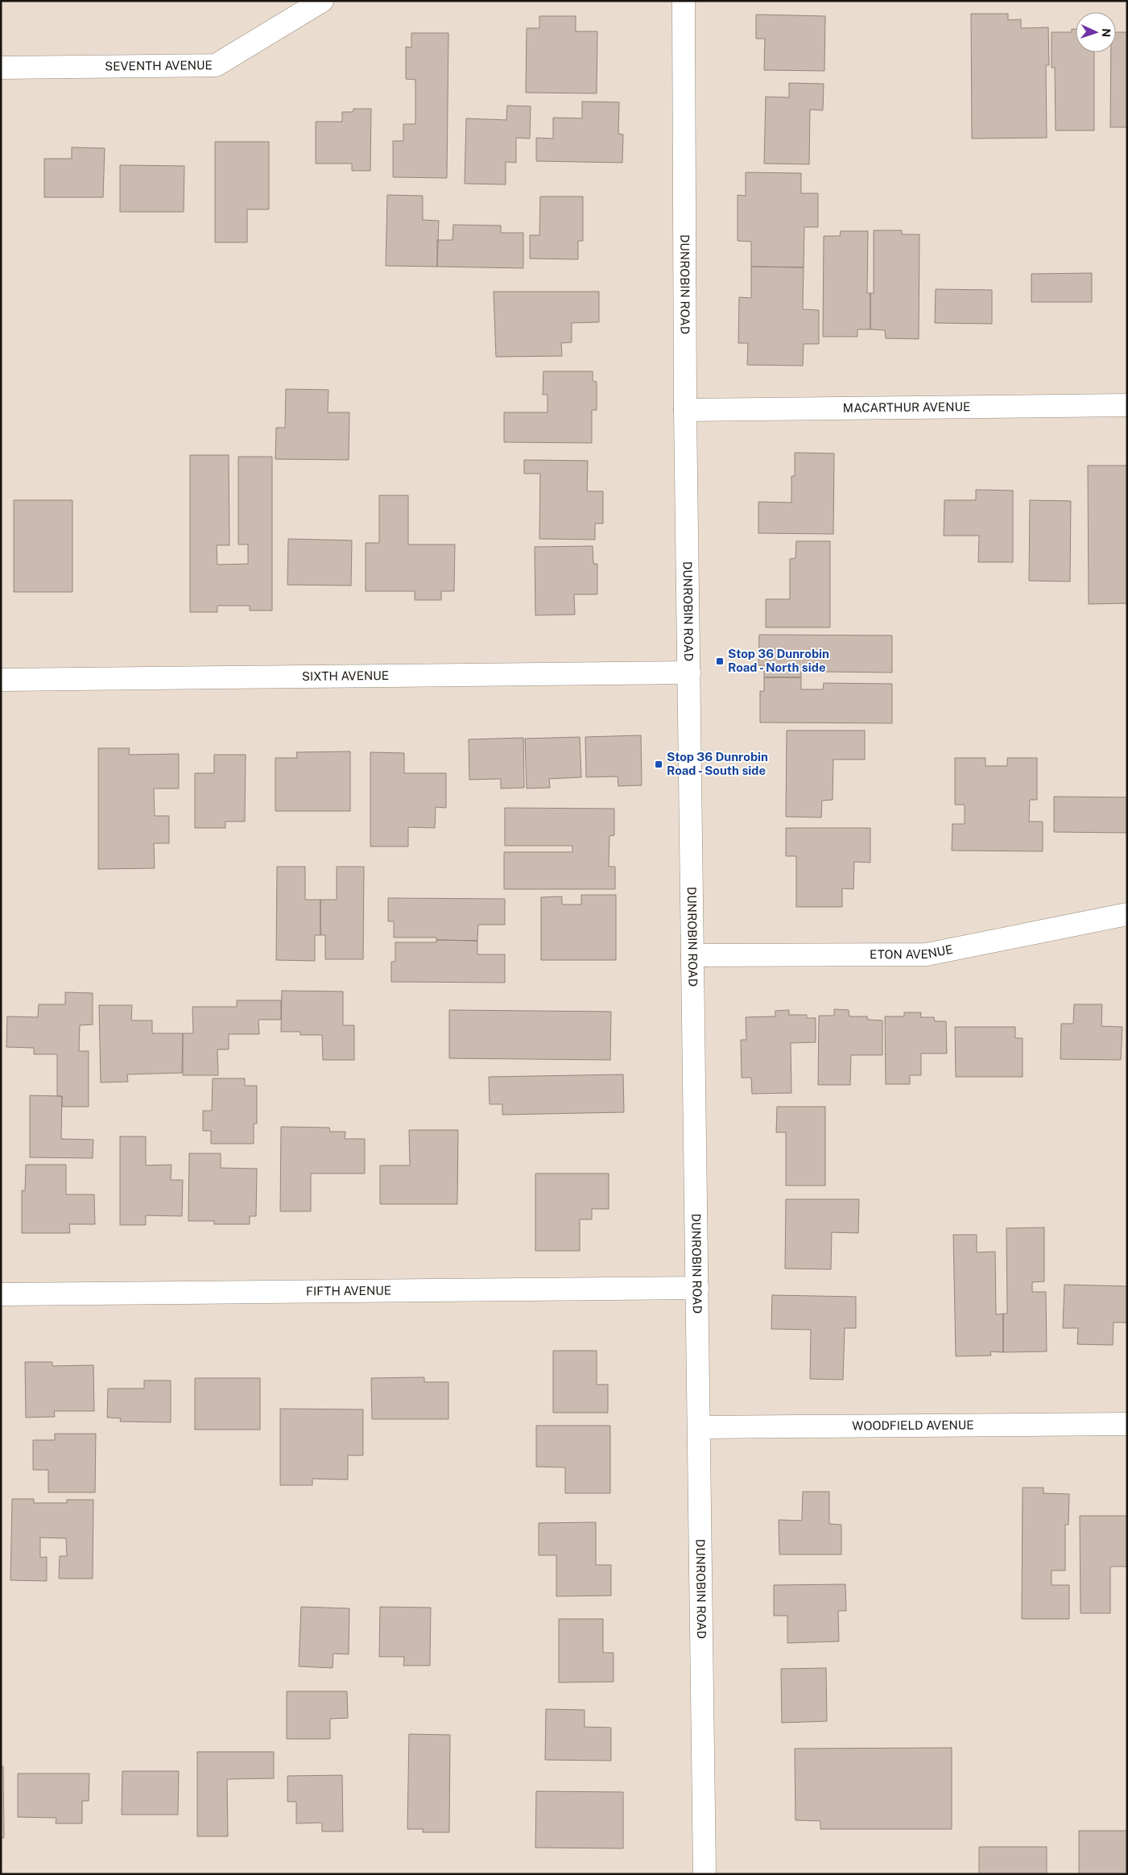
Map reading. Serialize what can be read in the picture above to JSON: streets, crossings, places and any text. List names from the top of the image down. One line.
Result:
{"streets":{"street":["SEVENTH AVENUE","DUNROBIN ROAD","MACARTHUR AVENUE","SIXTH AVENUE","ETON AVENUE","FIFTH AVENUE","WOODFIELD AVENUE"]},"crossings":[["DUNROBIN ROAD","MACARTHUR AVENUE"],["DUNROBIN ROAD","SIXTH AVENUE"],["DUNROBIN ROAD","ETON AVENUE"],["DUNROBIN ROAD","FIFTH AVENUE"],["DUNROBIN ROAD","WOODFIELD AVENUE"]],"places":{"transit":["Stop 36 Dunrobin Road - North side","Stop 36 Dunrobin Road - South side"]},"north":"right"}
